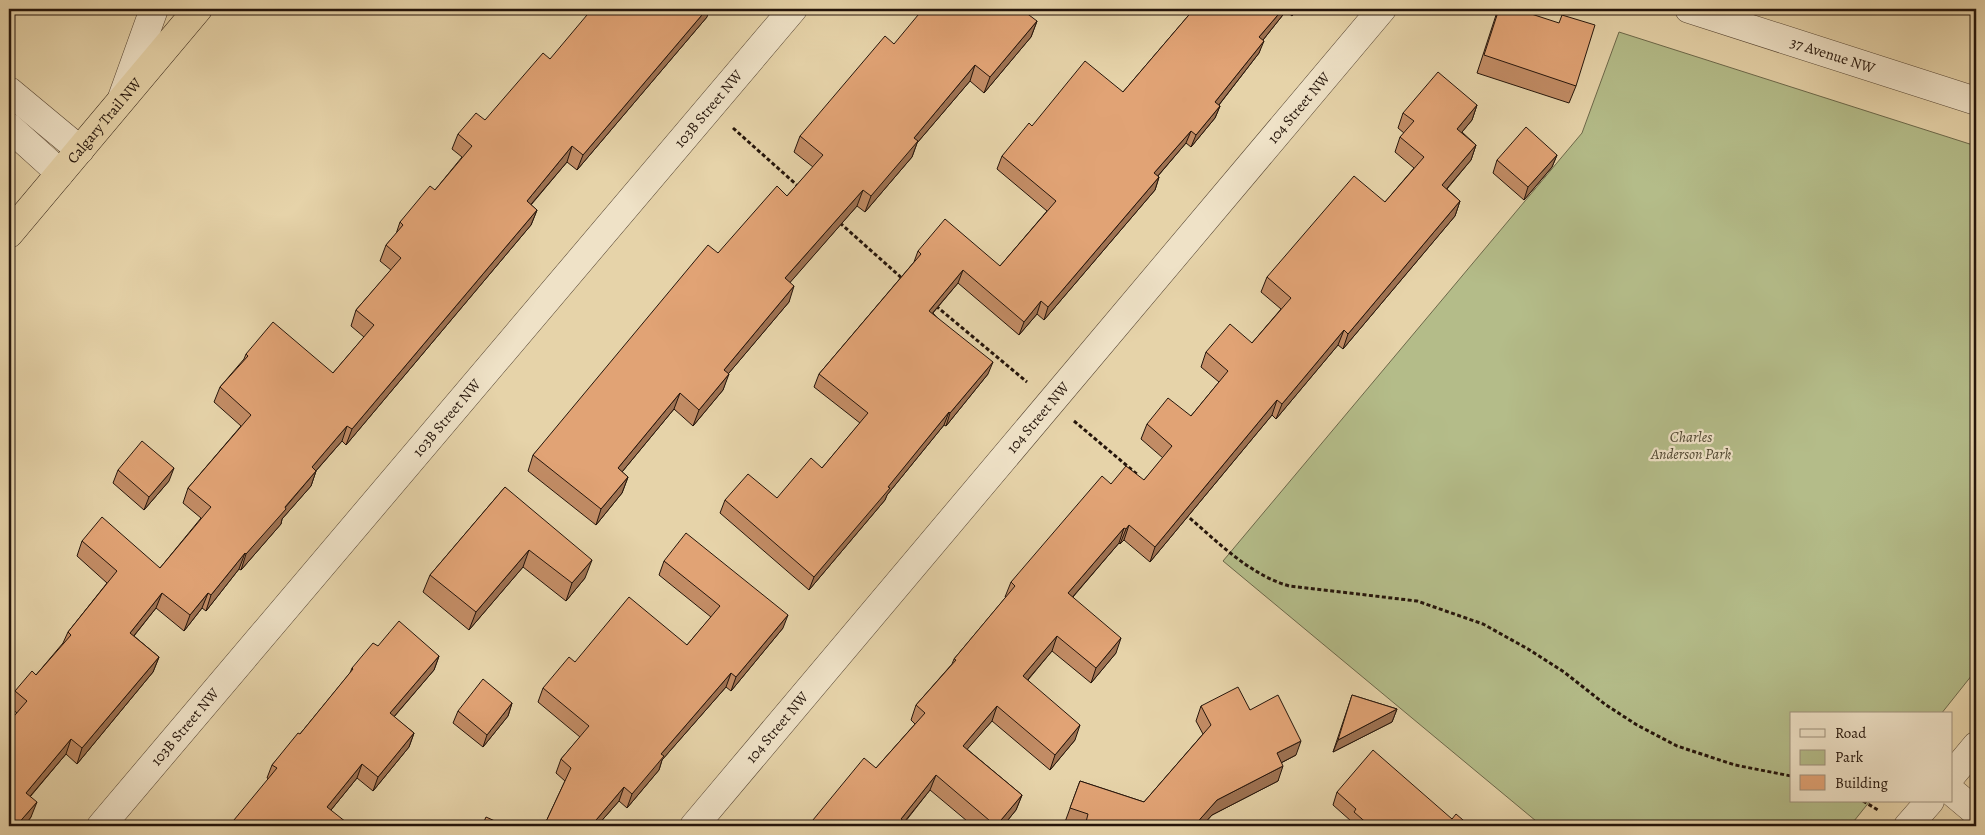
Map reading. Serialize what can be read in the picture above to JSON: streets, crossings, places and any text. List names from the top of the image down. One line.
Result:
{"streets":{"highway":["Calgary Trail NW"],"street":["37 Avenue NW","103B Street NW","104 Street NW"]},"parks":["Charles Anderson Park"],"legend":["Road","Park","Building"]}
